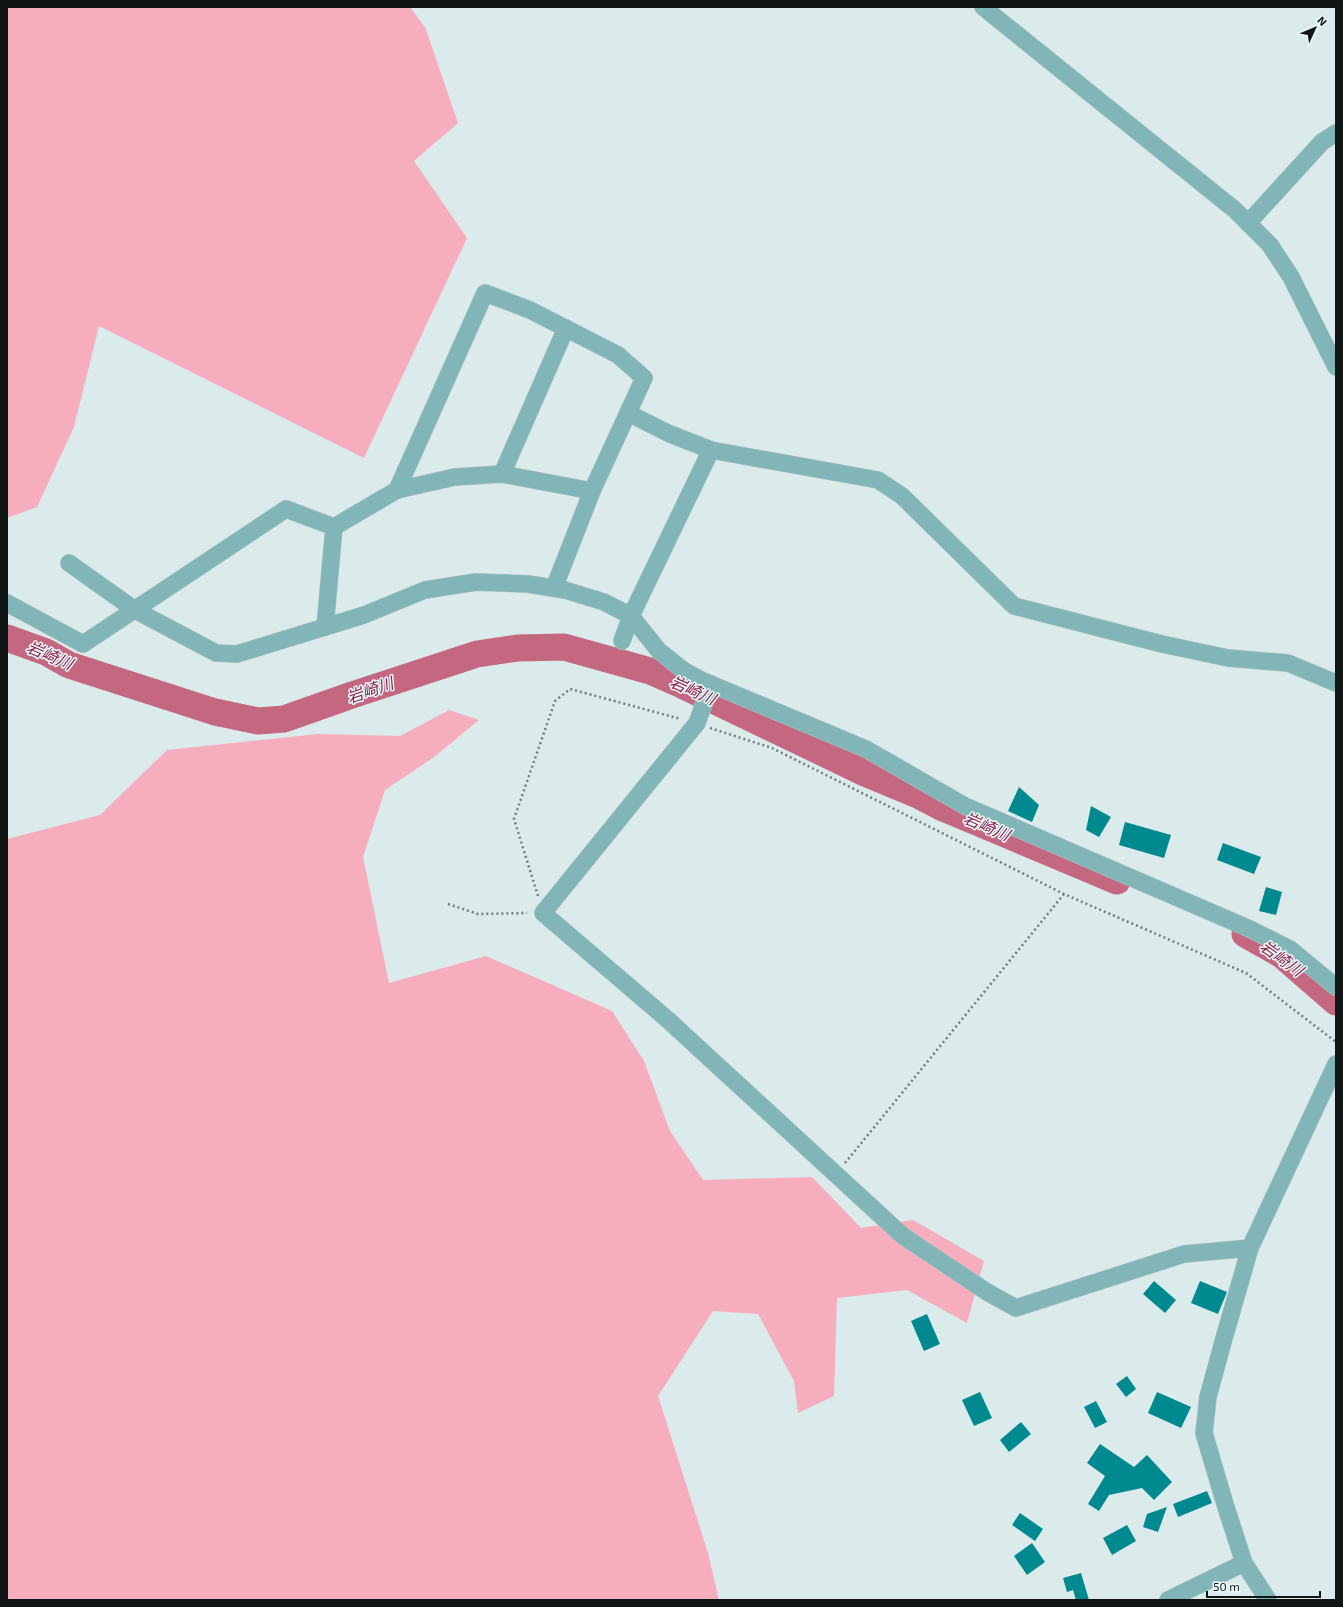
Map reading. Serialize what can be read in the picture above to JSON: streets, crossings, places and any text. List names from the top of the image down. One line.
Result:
{"water":["岩崎川"],"scale_bar":"50 m","north":"top right"}
